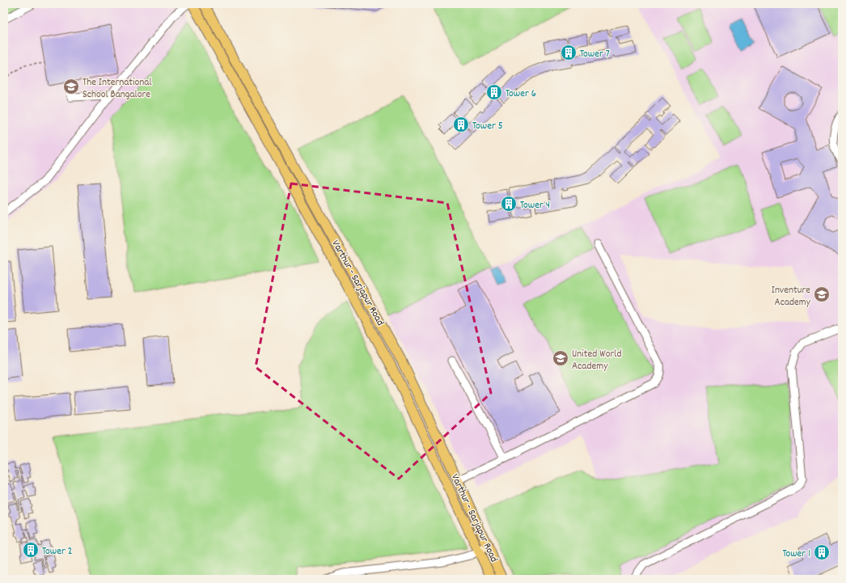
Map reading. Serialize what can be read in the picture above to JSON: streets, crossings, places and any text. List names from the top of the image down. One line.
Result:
{"streets":{"main road":["Varthur - Sarjapur Road"]},"places":{"building":["Tower 7","Tower 6","Tower 5","Tower 4","Tower 2","Tower 1"],"school or university":["The International School Bangalore","Inventure Academy","United World Academy"]}}
